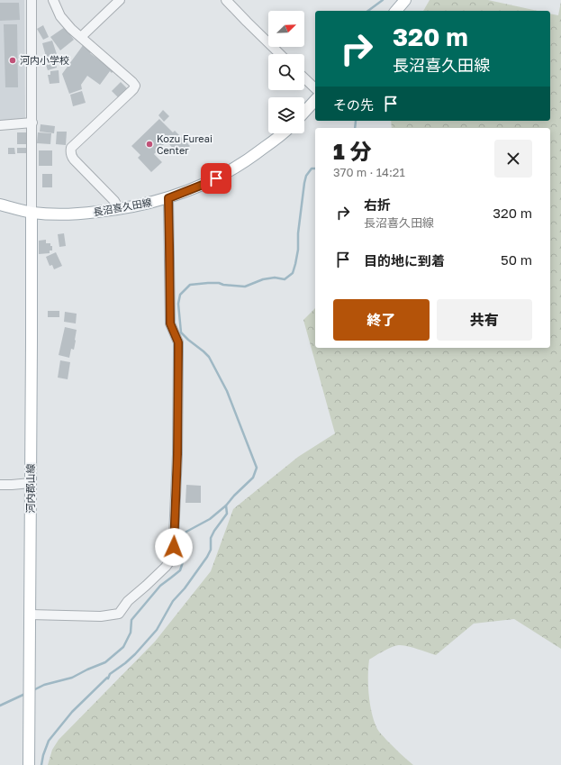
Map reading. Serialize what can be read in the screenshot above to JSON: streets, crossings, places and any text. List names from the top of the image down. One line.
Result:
{"streets":{"main road":["長沼喜久田線","河内郡山線"]},"crossings":[["長沼喜久田線","河内郡山線"]],"places":["河内小学校","Kozu Fureai Center"],"north":"top right","page":{"turn":["320 m","長沼喜久田線"],"then":"その先","heading":["1 分","370 m · 14:21"],"list":[{"name":"右折","note":"長沼喜久田線","value":"320 m"},{"name":"目的地に到着","value":"50 m"}],"buttons":["終了","共有"]}}
